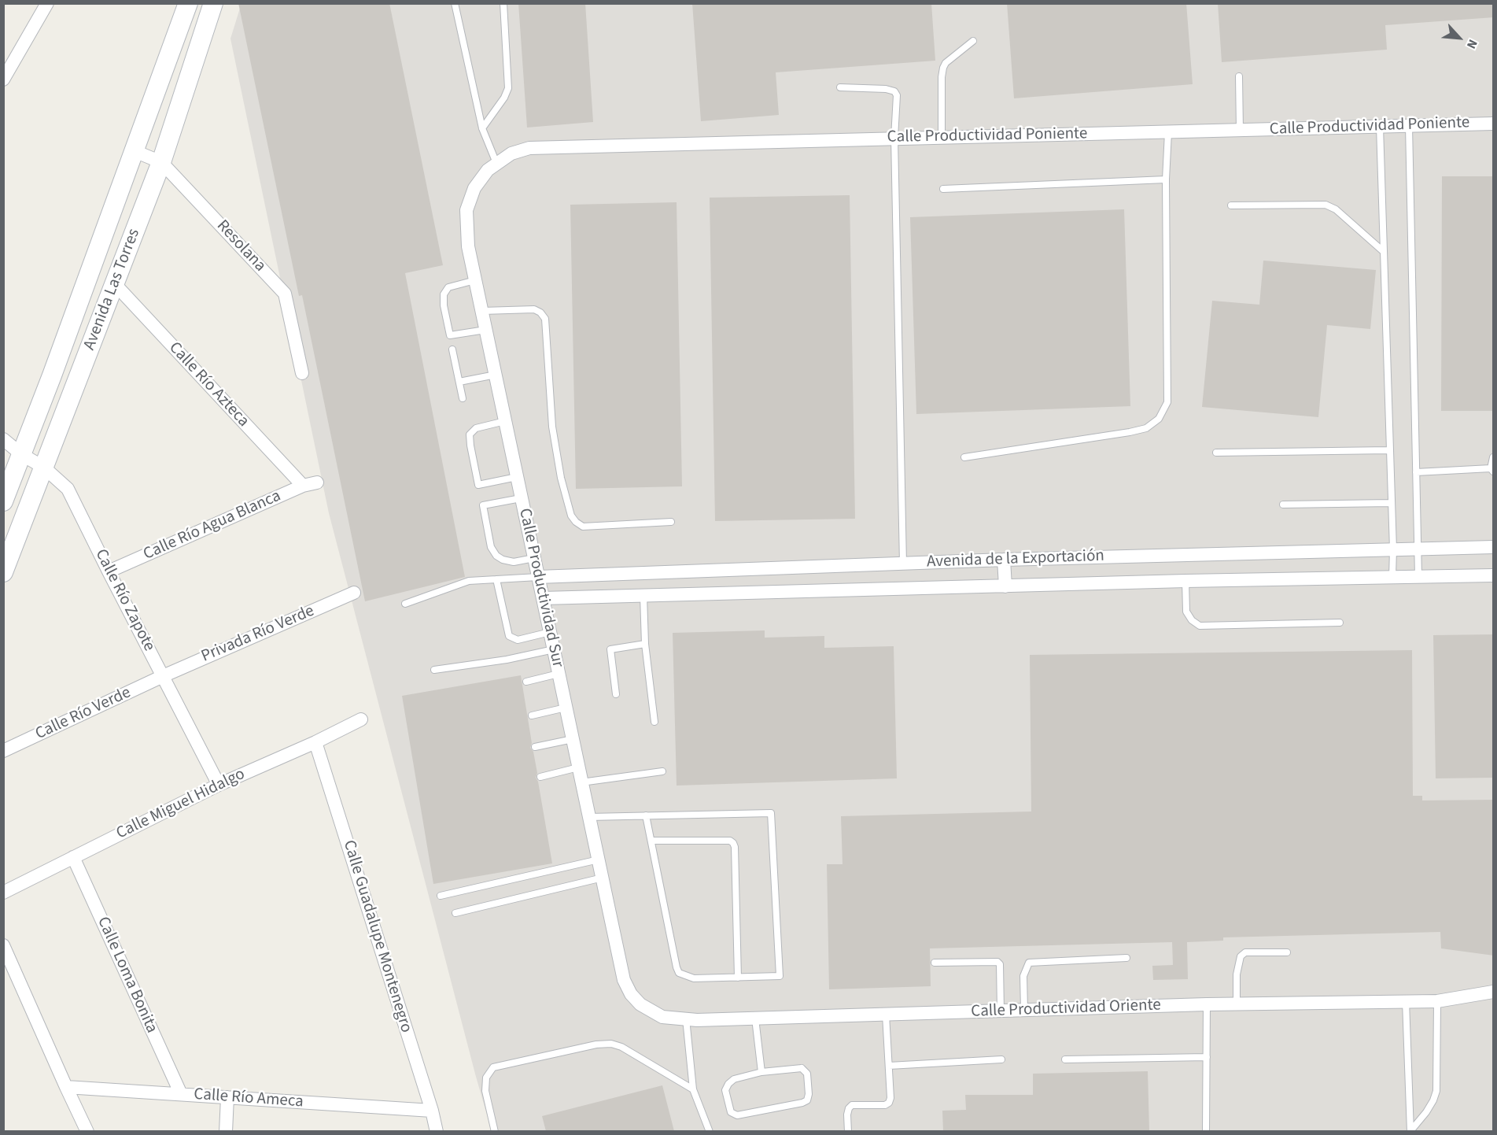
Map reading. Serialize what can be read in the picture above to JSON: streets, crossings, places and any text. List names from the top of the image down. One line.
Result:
{"streets":{"street":["Calle Productividad Poniente","Resolana","Avenida Las Torres","Calle Río Azteca","Calle Río Agua Blanca","Avenida de la Exportación","Calle Productividad Sur","Calle Río Zapote","Privada Río Verde","Calle Río Verde","Calle Miguel Hidalgo","Calle Guadalupe Montenegro","Calle Loma Bonita","Calle Productividad Oriente","Calle Río Ameca"]},"crossings":[["Calle Productividad Poniente","Calle Productividad Sur"],["Resolana","Avenida Las Torres"],["Avenida Las Torres","Calle Río Azteca"],["Avenida Las Torres","Calle Río Zapote"],["Calle Río Azteca","Calle Río Agua Blanca"],["Calle Río Agua Blanca","Calle Río Zapote"],["Avenida de la Exportación","Calle Productividad Sur"],["Calle Productividad Sur","Calle Productividad Oriente"],["Calle Río Zapote","Privada Río Verde"],["Calle Río Zapote","Calle Río Verde"],["Calle Río Zapote","Calle Miguel Hidalgo"],["Privada Río Verde","Calle Río Verde"],["Calle Miguel Hidalgo","Calle Guadalupe Montenegro"],["Calle Miguel Hidalgo","Calle Loma Bonita"],["Calle Guadalupe Montenegro","Calle Río Ameca"],["Calle Loma Bonita","Calle Río Ameca"]],"north":"bottom right"}
